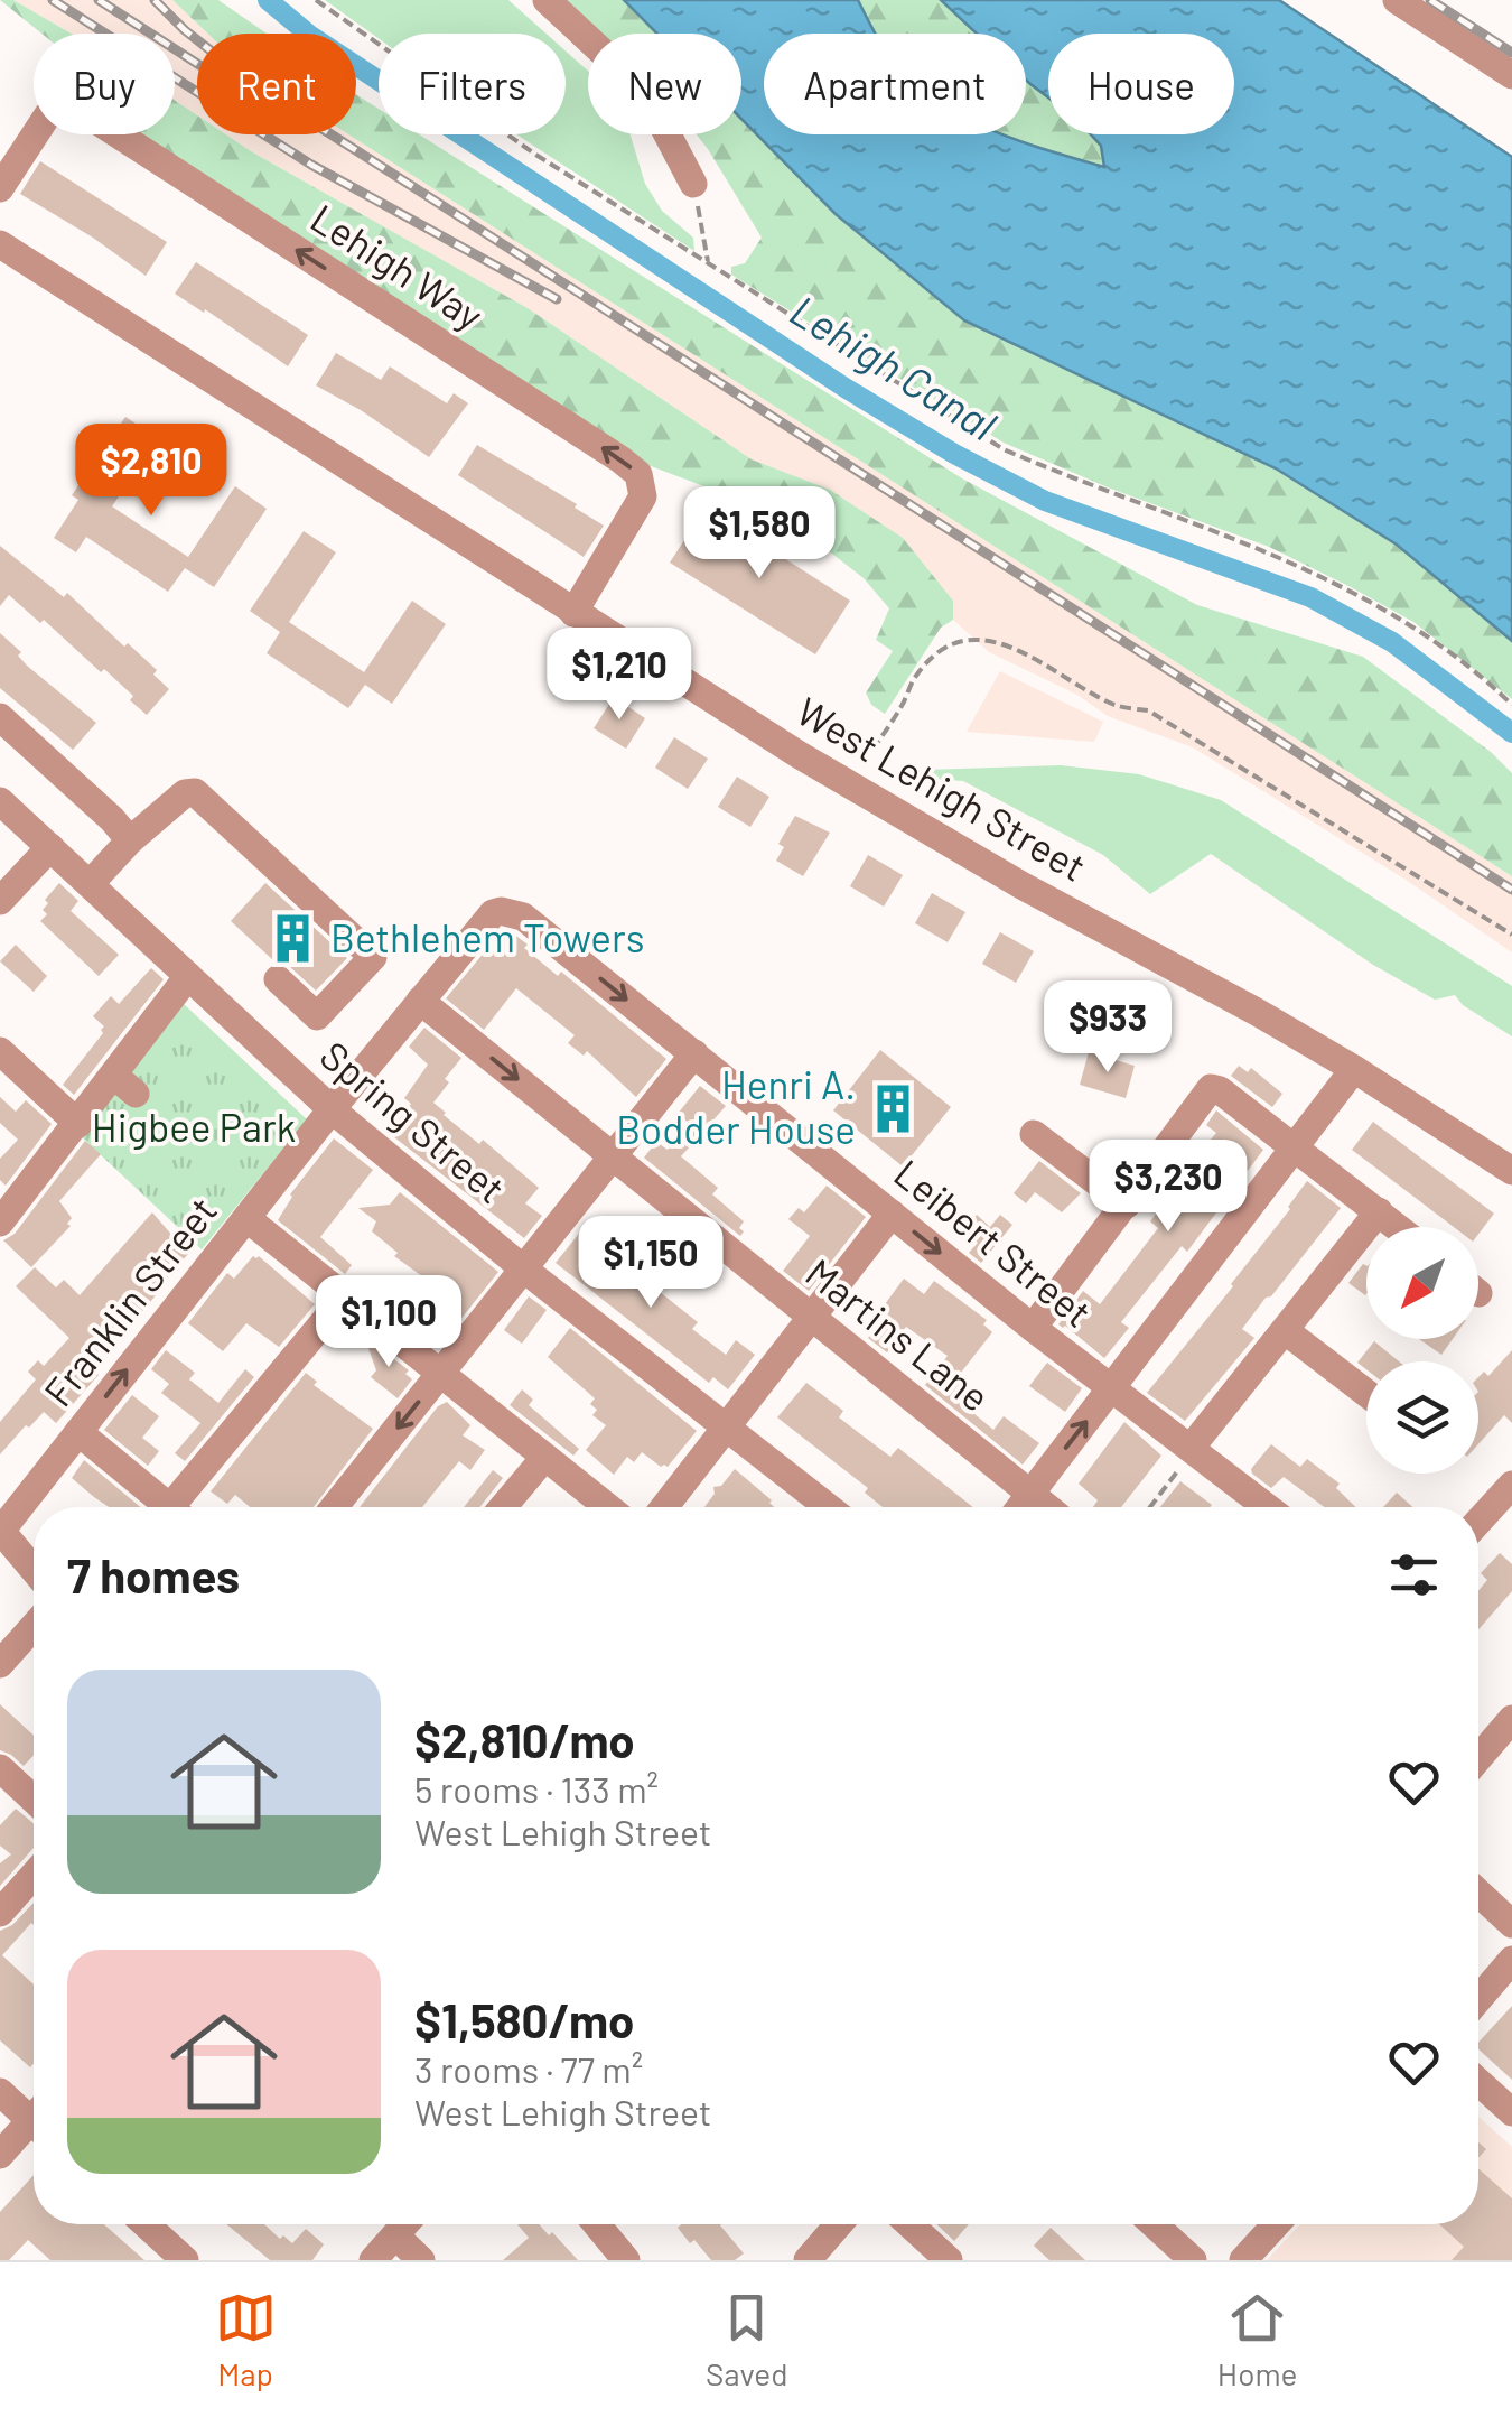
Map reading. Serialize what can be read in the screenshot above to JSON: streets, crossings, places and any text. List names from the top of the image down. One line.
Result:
{"streets":{"street":["Lehigh Way","West Lehigh Street","Spring Street","Leibert Street","Franklin Street","Martins Lane"]},"crossings":[["Lehigh Way","West Lehigh Street"],["Spring Street","Franklin Street"],["Leibert Street","Franklin Street"],["Franklin Street","Martins Lane"]],"one_way":["Leibert Street"],"water":["Lehigh Canal"],"parks":["Higbee Park"],"places":{"building":["Bethlehem Towers","Henri A. Bodder House"]},"north":"bottom left","page":{"chip":["Buy","Rent","Filters","New","Apartment","House"],"price":["$2,810","$1,580","$1,210","$933","$3,230","$1,150","$1,100"],"heading":"7 homes","list":[{"name":"$2,810/mo","note":"5 rooms · 133 m² · West Lehigh Street"},{"name":"$1,580/mo","note":"3 rooms · 77 m² · West Lehigh Street"}],"tabs":["Map","Saved","Home"]}}
